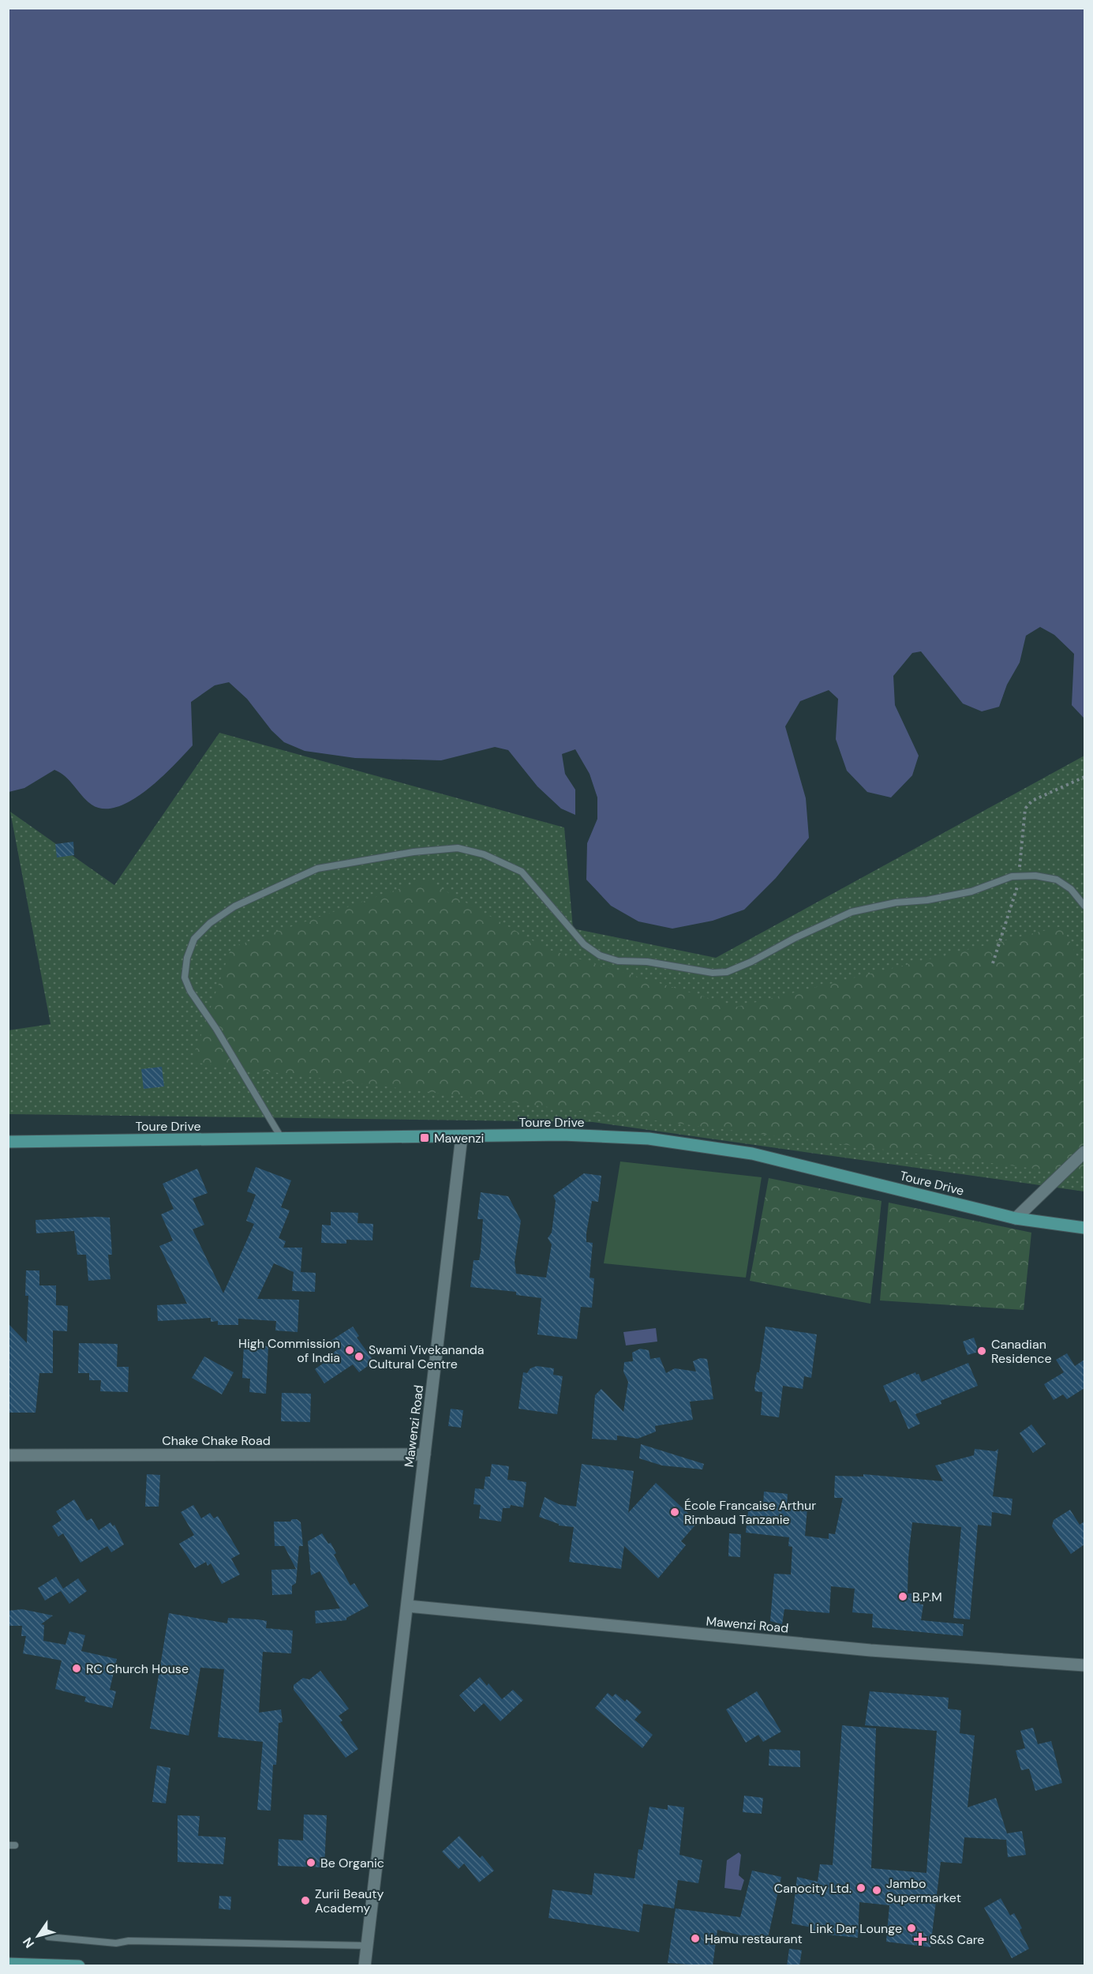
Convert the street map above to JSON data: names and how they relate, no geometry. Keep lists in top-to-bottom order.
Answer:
{
  "streets": {
    "street": ["Toure Drive", "Mawenzi Road", "Chake Chake Road"]
  },
  "crossings": [
    ["Toure Drive", "Mawenzi Road"],
    ["Mawenzi Road", "Chake Chake Road"]
  ],
  "places": {
    "transit": ["Mawenzi"],
    "other": [
      "High Commission of India",
      "Canadian Residence",
      "Swami Vivekananda Cultural Centre",
      "École Francaise Arthur Rimbaud Tanzanie",
      "B.P.M",
      "RC Church House",
      "Be Organic",
      "Canocity Ltd.",
      "Jambo Supermarket",
      "Zurii Beauty Academy",
      "Link Dar Lounge",
      "Hamu restaurant"
    ],
    "health": ["S&S Care"]
  },
  "north": "bottom left"
}
